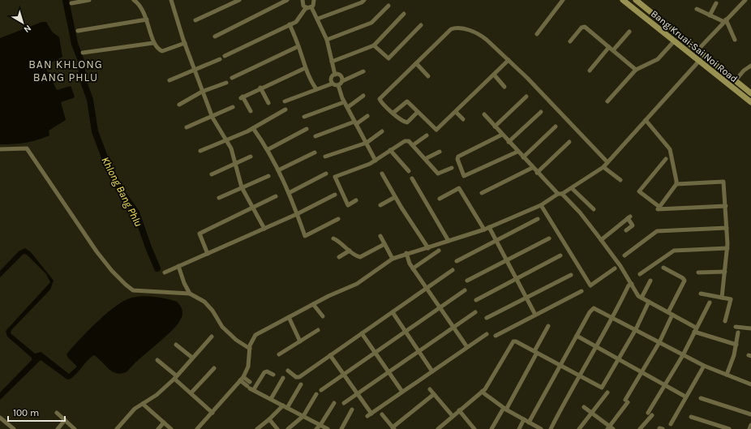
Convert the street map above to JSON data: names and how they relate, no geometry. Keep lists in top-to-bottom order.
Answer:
{
  "streets": {
    "main road": ["Bang Kruai-Sai Noi Road"]
  },
  "districts": ["BAN KHLONG BANG PHLU"],
  "water": ["Khlong Bang Phlu"],
  "scale_bar": "100 m",
  "north": "bottom right"
}
